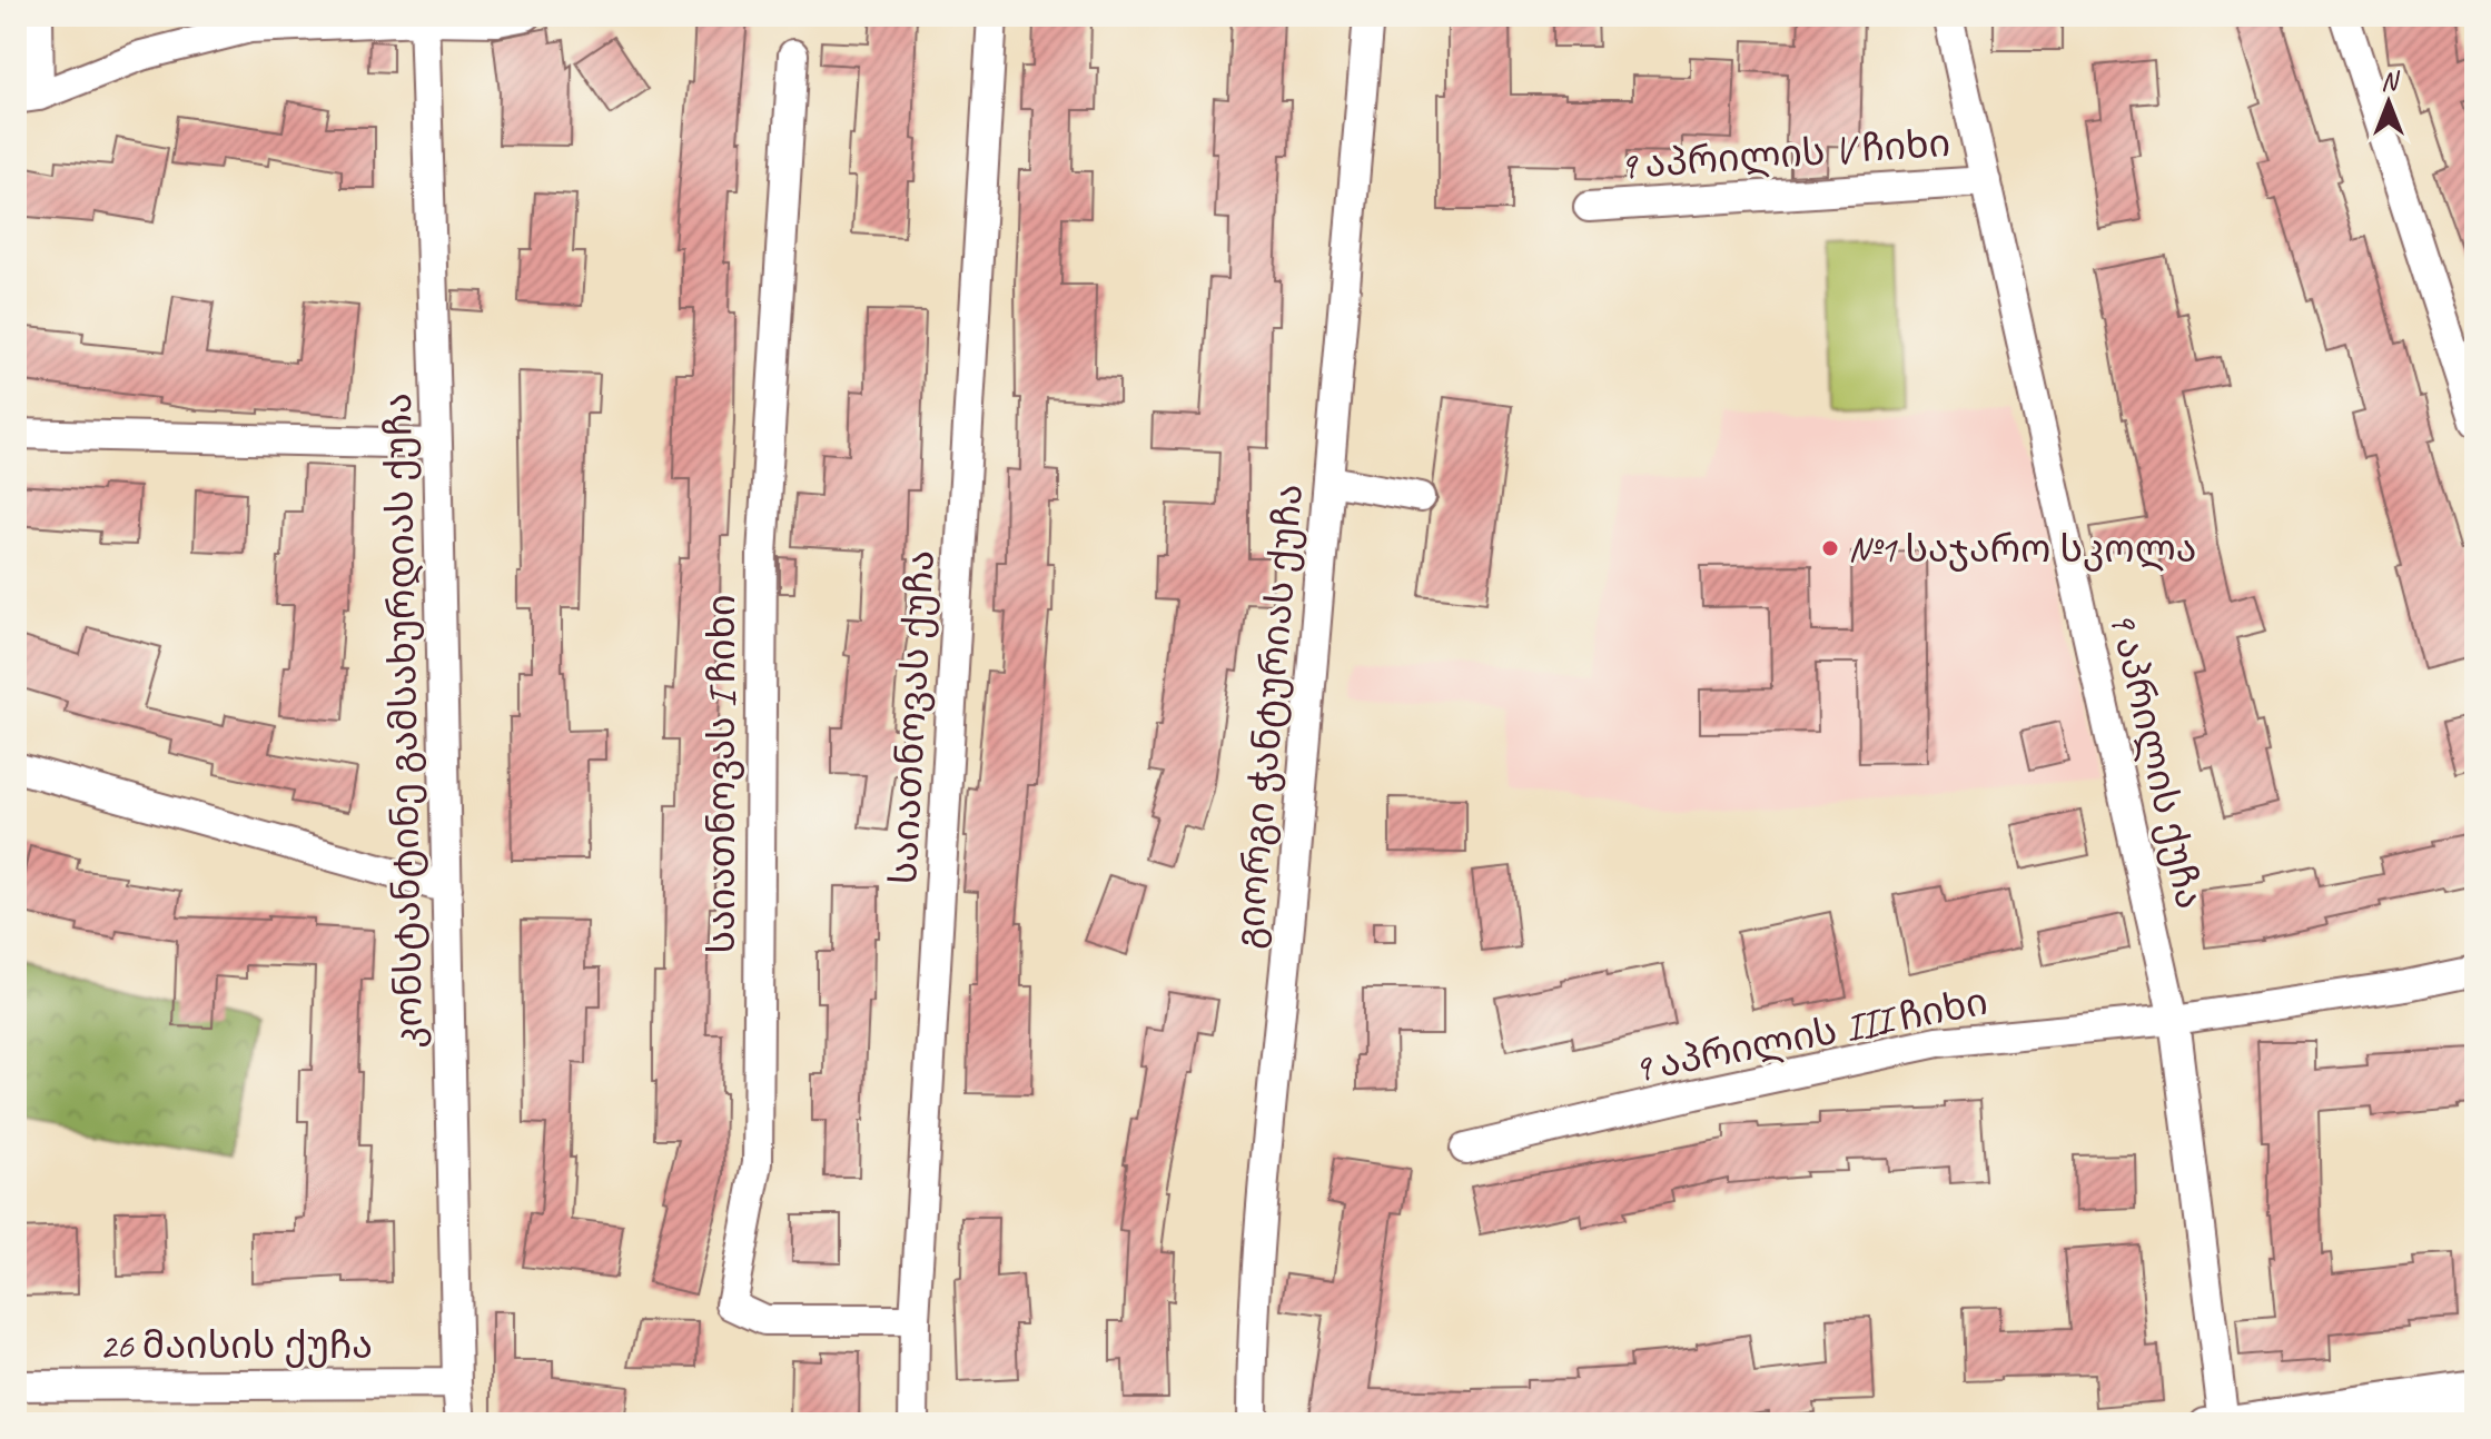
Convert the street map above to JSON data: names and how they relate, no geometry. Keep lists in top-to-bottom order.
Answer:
{
  "streets": {
    "street": [
      "9 აპრილის V ჩიხი",
      "გიორგი ჭანტურიას ქუჩა",
      "საიათნოვას ქუჩა",
      "კონსტანტინე გამსახურდიას ქუჩა",
      "9 აპრილის ქუჩა",
      "საიათნოვას I ჩიხი",
      "9 აპრილის III ჩიხი",
      "26 მაისის ქუჩა"
    ]
  },
  "crossings": [
    ["9 აპრილის V ჩიხი", "9 აპრილის ქუჩა"],
    ["საიათნოვას ქუჩა", "საიათნოვას I ჩიხი"],
    ["კონსტანტინე გამსახურდიას ქუჩა", "26 მაისის ქუჩა"],
    ["9 აპრილის ქუჩა", "9 აპრილის III ჩიხი"]
  ],
  "places": ["№1 საჯარო სკოლა"],
  "north": "top"
}
